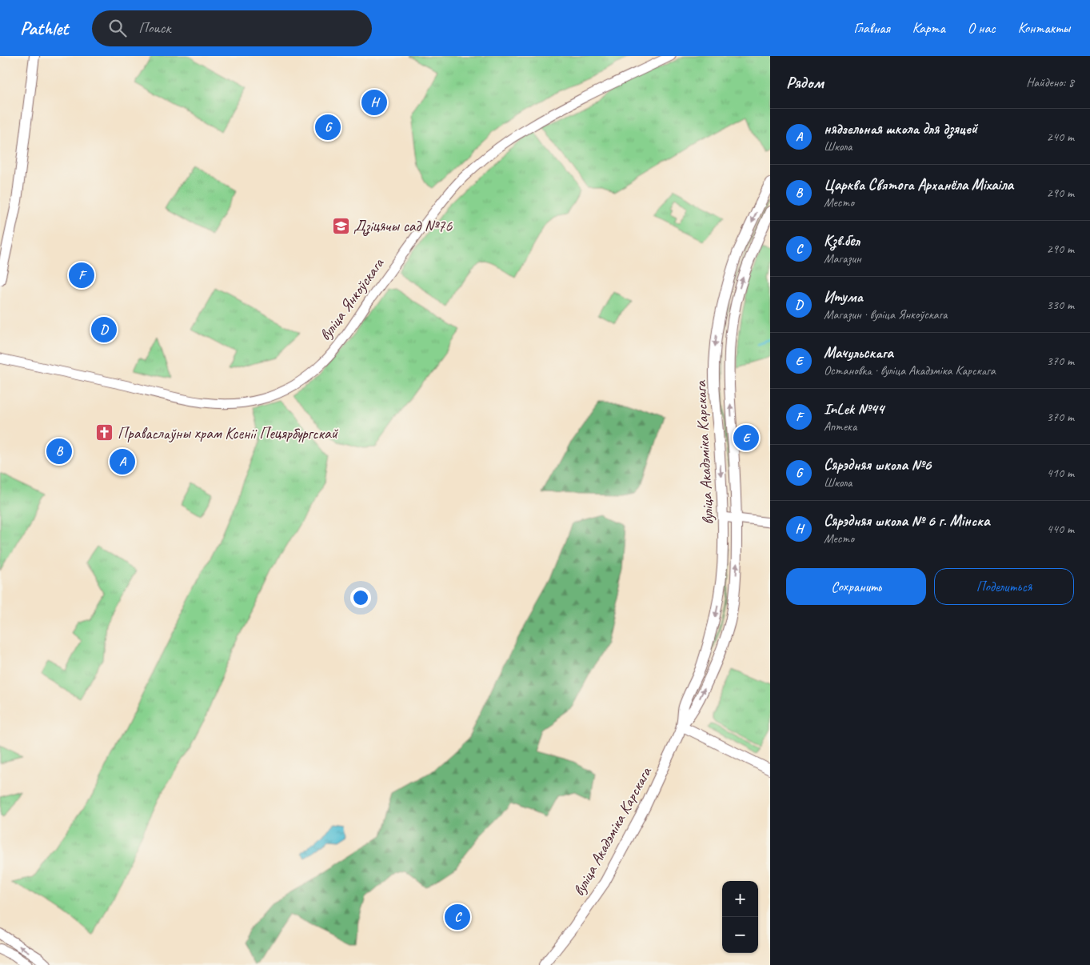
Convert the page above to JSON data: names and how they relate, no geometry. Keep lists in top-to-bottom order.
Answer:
{
  "streets": {
    "main road": ["вуліца Акадэміка Карскага"],
    "street": ["вуліца Янкоўскага"]
  },
  "places": {
    "school or university": ["Дзіцячы сад №76"],
    "church": ["Праваслаўны храм Ксеніі Пецярбургскай"]
  },
  "page": {
    "header": "Pathlet",
    "search": "Поиск",
    "nav": [
      "Главная",
      "Карта",
      "О нас",
      "Контакты"
    ],
    "heading": ["Рядом", "Найдено: 8"],
    "pins": [
      "H",
      "G",
      "F",
      "D",
      "E",
      "B",
      "A",
      "C"
    ],
    "list": [
      {
        "mark": "A",
        "name": "нядзельная школа для дзяцей",
        "note": "Школа",
        "value": "240 m"
      },
      {
        "mark": "B",
        "name": "Царква Святога Арханёла Міхаіла",
        "note": "Место",
        "value": "290 m"
      },
      {
        "mark": "C",
        "name": "Кзв.бел",
        "note": "Магазин",
        "value": "290 m"
      },
      {
        "mark": "D",
        "name": "Итума",
        "note": "Магазин · вуліца Янкоўскага",
        "value": "330 m"
      },
      {
        "mark": "E",
        "name": "Мачульскага",
        "note": "Остановка · вуліца Акадэміка Карскага",
        "value": "370 m"
      },
      {
        "mark": "F",
        "name": "InLek №44",
        "note": "Аптека",
        "value": "370 m"
      },
      {
        "mark": "G",
        "name": "Сярэдняя школа №6",
        "note": "Школа",
        "value": "410 m"
      },
      {
        "mark": "H",
        "name": "Сярэдняя школа № 6 г. Мінска",
        "note": "Место",
        "value": "440 m"
      }
    ],
    "buttons": ["Сохранить", "Поделиться"],
    "map_buttons": ["+", "−"]
  }
}
